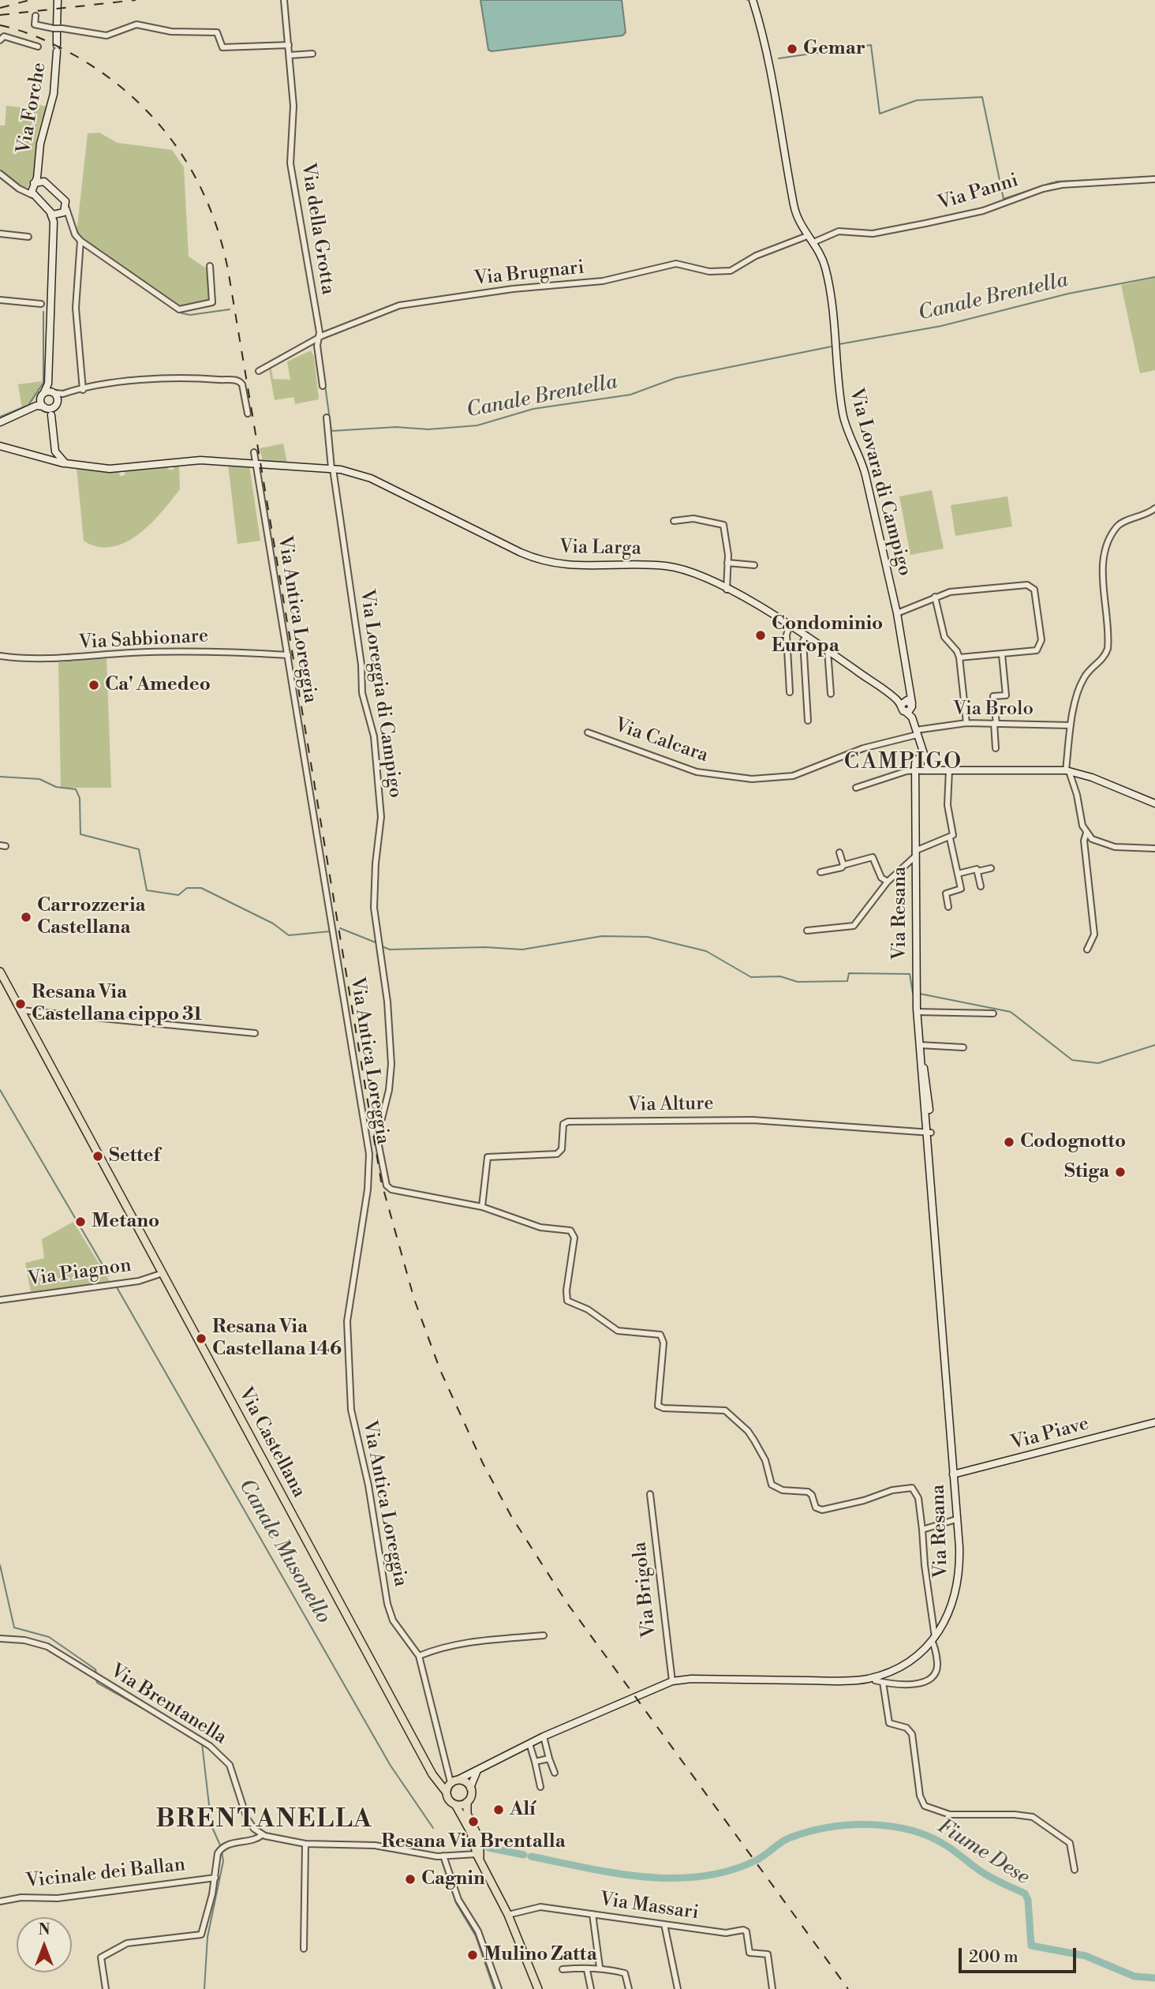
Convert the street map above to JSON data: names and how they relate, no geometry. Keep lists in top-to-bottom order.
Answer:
{
  "streets": {
    "main road": ["Via Castellana"],
    "street": [
      "Via Forche",
      "Via Panni",
      "Via della Grotta",
      "Via Brugnari",
      "Via Lovara di Campigo",
      "Via Larga",
      "Via Antica Loreggia",
      "Via Sabbionare",
      "Via Loreggia di Campigo",
      "Via Brolo",
      "Via Calcara",
      "Via Resana",
      "Via Alture",
      "Via Piagnon",
      "Via Piave",
      "Via Brigola",
      "Via Brentanella",
      "Vicinale dei Ballan",
      "Via Massari"
    ]
  },
  "crossings": [
    ["Via Panni", "Via Lovara di Campigo"],
    ["Via della Grotta", "Via Brugnari"],
    ["Via Brugnari", "Via Lovara di Campigo"],
    ["Via Lovara di Campigo", "Via Larga"],
    ["Via Lovara di Campigo", "Via Brolo"],
    ["Via Lovara di Campigo", "Via Calcara"],
    ["Via Lovara di Campigo", "Via Resana"],
    ["Via Larga", "Via Antica Loreggia"],
    ["Via Larga", "Via Loreggia di Campigo"],
    ["Via Antica Loreggia", "Via Sabbionare"],
    ["Via Antica Loreggia", "Via Castellana"],
    ["Via Loreggia di Campigo", "Via Alture"],
    ["Via Brolo", "Via Calcara"],
    ["Via Resana", "Via Alture"],
    ["Via Resana", "Via Piave"],
    ["Via Resana", "Via Brigola"],
    ["Via Piagnon", "Via Castellana"],
    ["Via Brentanella", "Vicinale dei Ballan"]
  ],
  "districts": ["CAMPIGO", "BRENTANELLA"],
  "water": ["Canale Brentella", "Canale Musonello", "Fiume Dese"],
  "places": [
    "Gemar",
    "Condominio Europa",
    "Ca' Amedeo",
    "Carrozzeria Castellana",
    "Resana Via Castellana cippo 31",
    "Codognotto",
    "Settef",
    "Stiga",
    "Metano",
    "Resana Via Castellana 146",
    "Alí",
    "Resana Via Brentalla",
    "Cagnin",
    "Mulino Zatta"
  ],
  "scale_bar": "200 m",
  "north": "top"
}
